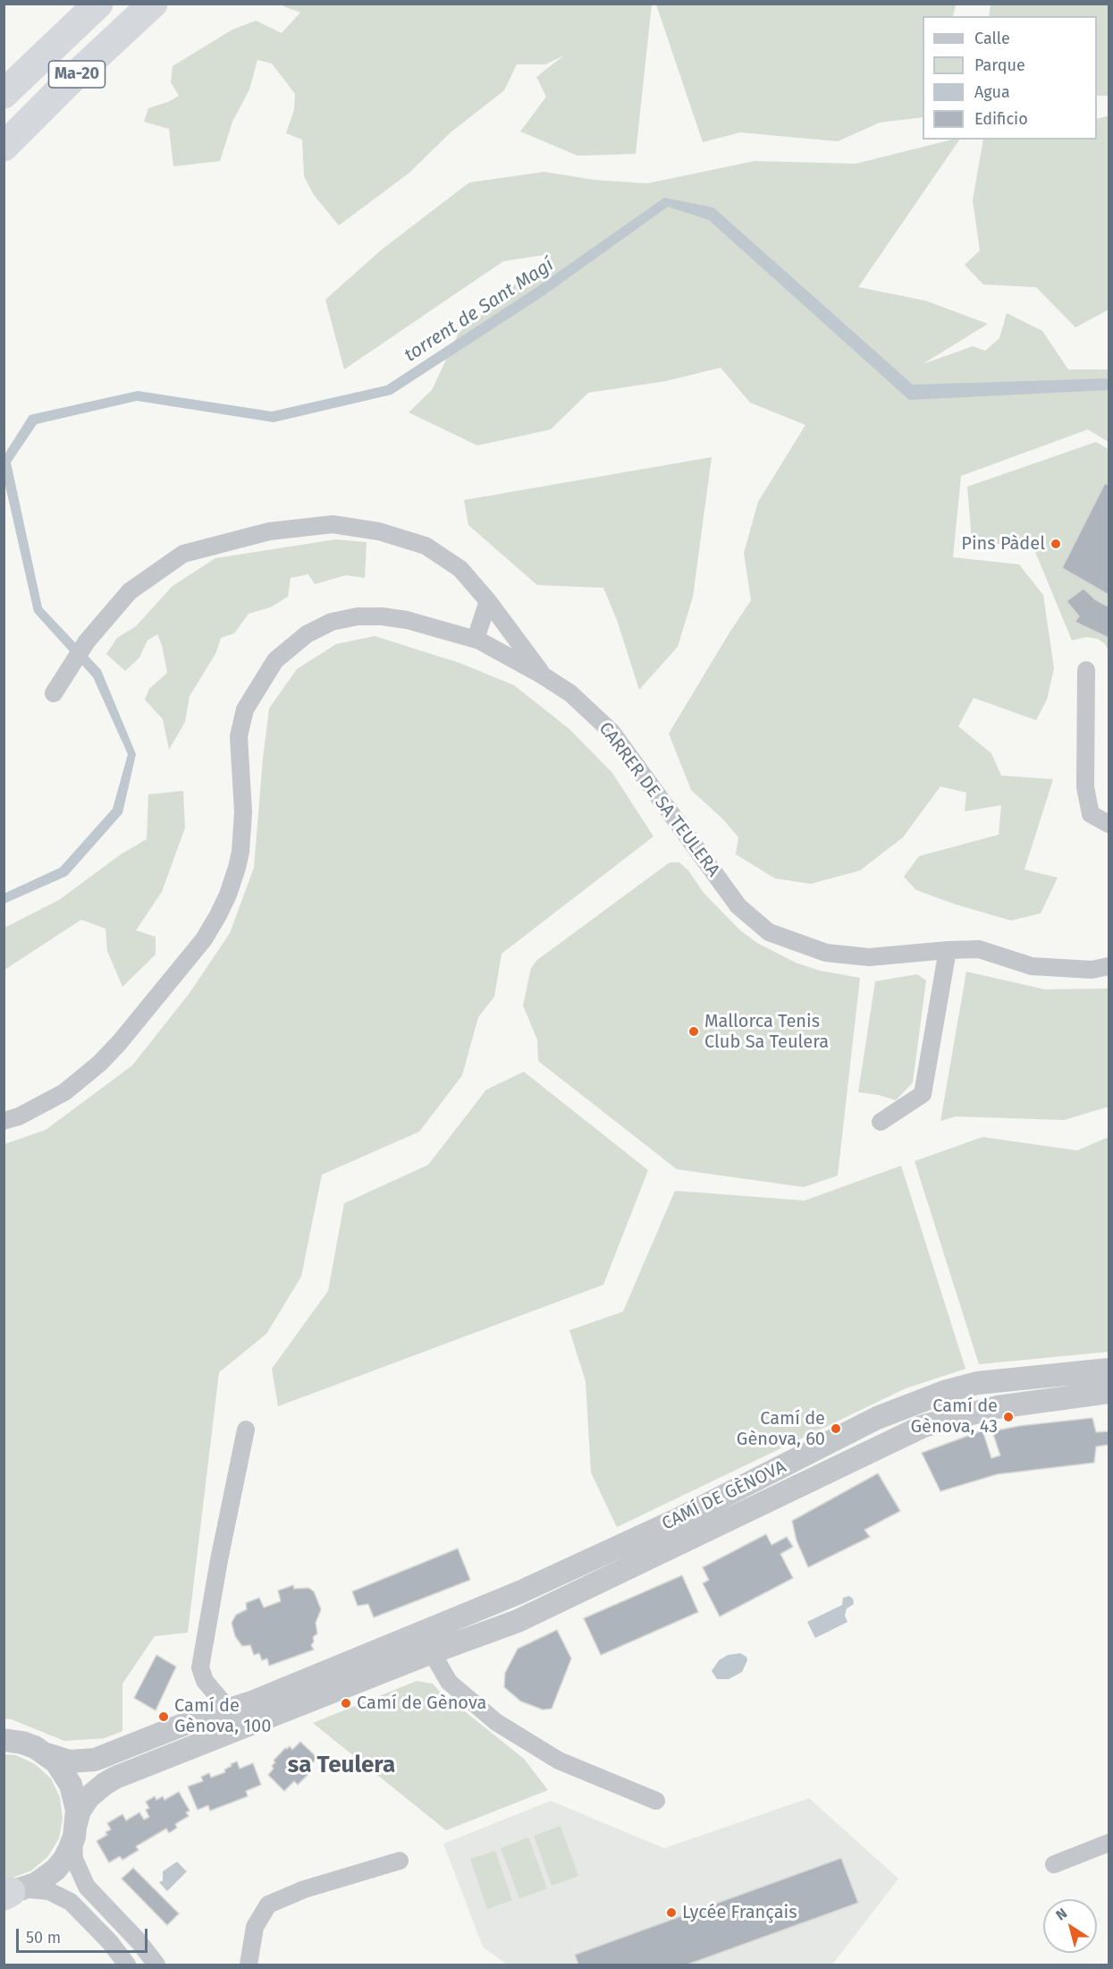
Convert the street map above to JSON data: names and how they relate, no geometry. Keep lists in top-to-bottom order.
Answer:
{
  "streets": {
    "highway": ["Ma-20"],
    "street": ["CARRER DE SA TEULERA", "CAMÍ DE GÈNOVA"]
  },
  "districts": ["sa Teulera"],
  "water": ["torrent de Sant Magí"],
  "places": [
    "Pins Pàdel",
    "Mallorca Tenis Club Sa Teulera",
    "Camí de Gènova, 43",
    "Camí de Gènova, 60",
    "Camí de Gènova",
    "Camí de Gènova, 100",
    "Lycée Français"
  ],
  "legend": [
    "Calle",
    "Parque",
    "Agua",
    "Edificio"
  ],
  "scale_bar": "50 m",
  "north": "top left"
}
